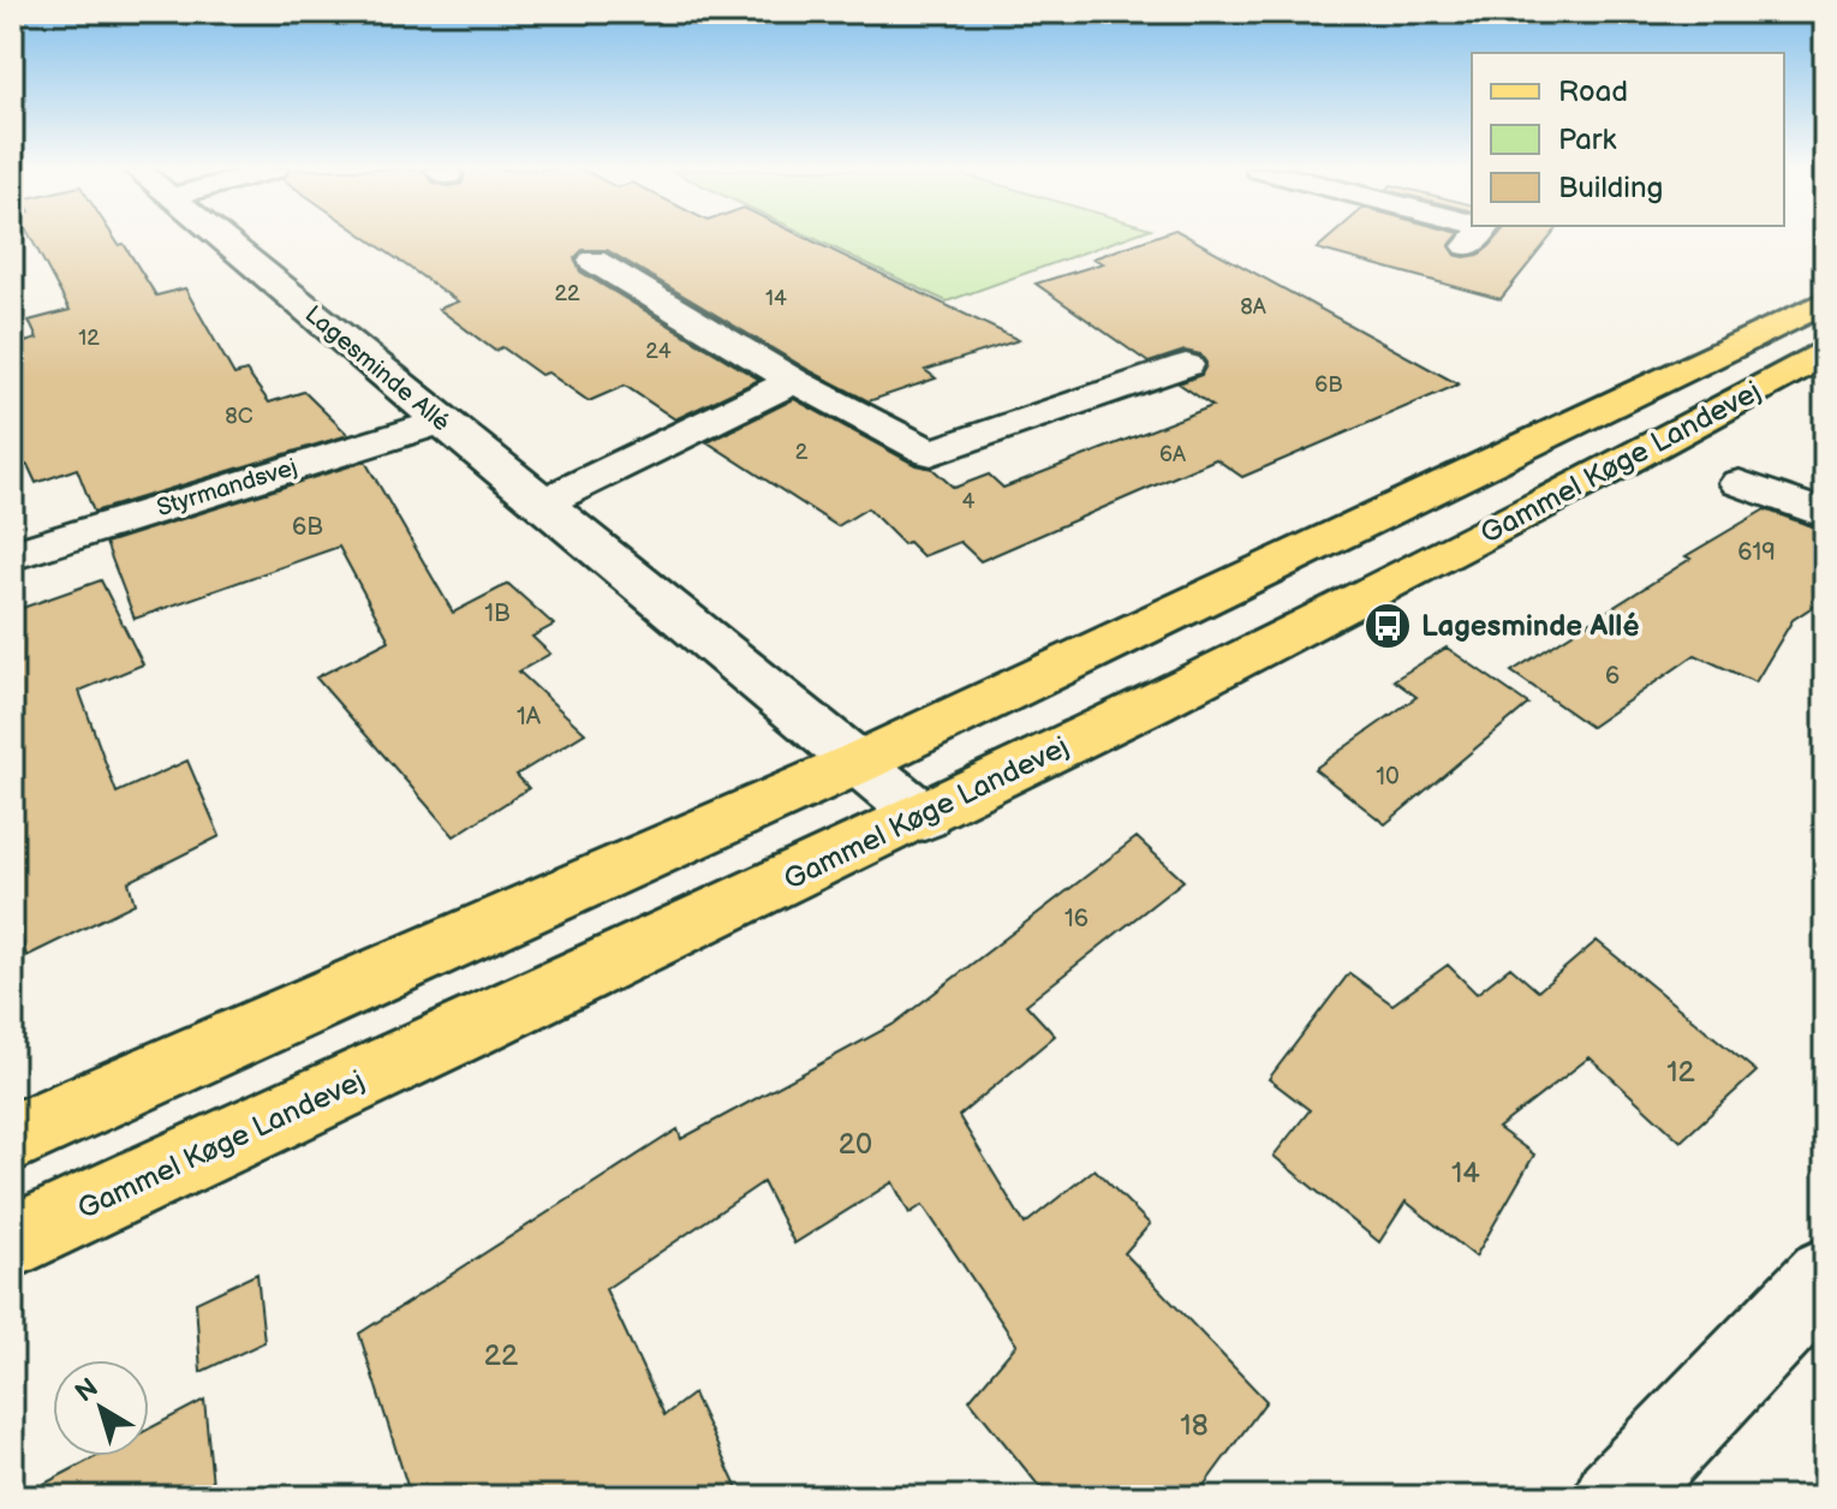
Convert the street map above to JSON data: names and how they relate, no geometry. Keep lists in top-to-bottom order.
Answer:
{
  "streets": {
    "main road": ["Gammel Køge Landevej"],
    "street": ["Lagesminde Allé", "Styrmandsvej"]
  },
  "crossings": [
    ["Lagesminde Allé", "Gammel Køge Landevej"],
    ["Lagesminde Allé", "Styrmandsvej"]
  ],
  "places": {
    "bus stop": ["Lagesminde Allé"]
  },
  "house_numbers": [
    "22",
    "14",
    "8A",
    "12",
    "24",
    "6B",
    "8C",
    "2",
    "6A",
    "4",
    "6B",
    "619",
    "1B",
    "6",
    "1A",
    "10",
    "16",
    "12",
    "20",
    "14",
    "22",
    "18"
  ],
  "legend": ["Road", "Park", "Building"],
  "north": "top left"
}
